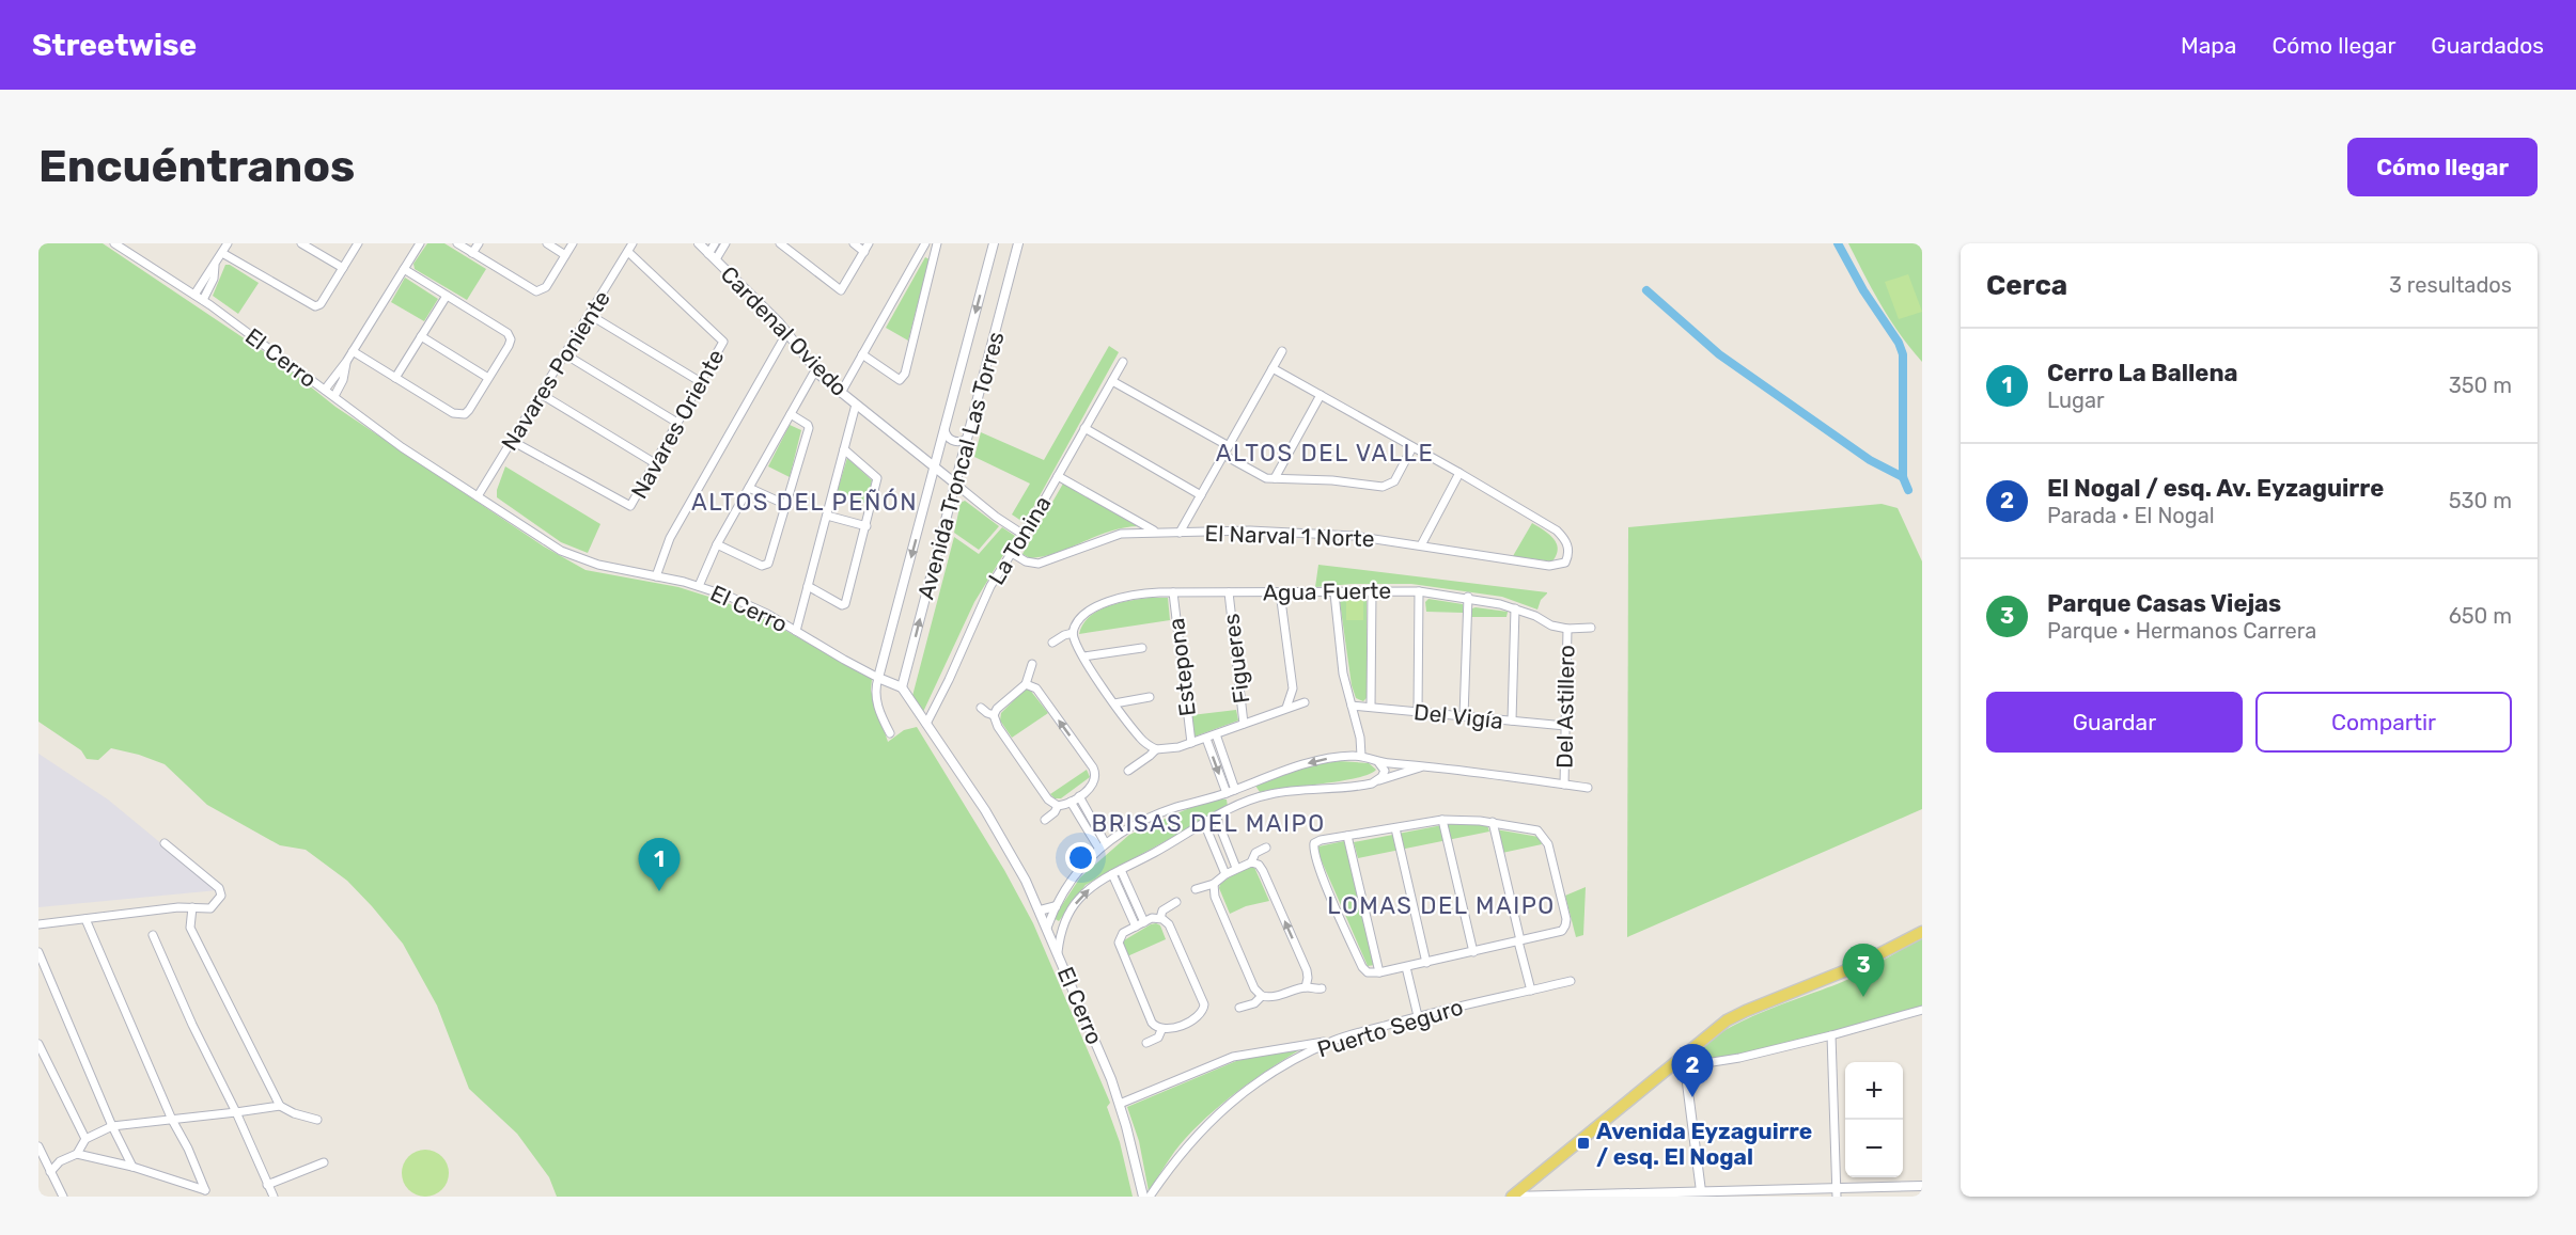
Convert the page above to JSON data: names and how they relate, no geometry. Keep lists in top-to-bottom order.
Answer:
{
  "streets": {
    "street": [
      "Cardenal Oviedo",
      "El Cerro",
      "Navares Poniente",
      "Navares Oriente",
      "Avenida Troncal Las Torres",
      "El Narval 1 Norte",
      "La Tonina",
      "Agua Fuerte",
      "Figueres",
      "Estepona",
      "Del Astillero",
      "Del Vigía",
      "Puerto Seguro"
    ]
  },
  "crossings": [
    ["Cardenal Oviedo", "Avenida Troncal Las Torres"],
    ["Cardenal Oviedo", "La Tonina"],
    ["El Cerro", "Navares Poniente"],
    ["El Cerro", "Avenida Troncal Las Torres"],
    ["El Cerro", "La Tonina"],
    ["Navares Poniente", "Navares Oriente"],
    ["El Narval 1 Norte", "La Tonina"],
    ["Agua Fuerte", "Figueres"],
    ["Agua Fuerte", "Estepona"],
    ["Agua Fuerte", "Del Astillero"],
    ["Del Astillero", "Del Vigía"]
  ],
  "districts": [
    "ALTOS DEL VALLE",
    "ALTOS DEL PEÑÓN",
    "BRISAS DEL MAIPO",
    "LOMAS DEL MAIPO"
  ],
  "places": {
    "transit": ["Avenida Eyzaguirre / esq. El Nogal"]
  },
  "page": {
    "header": "Streetwise",
    "nav": ["Mapa", "Cómo llegar", "Guardados"],
    "buttons": [
      "Cómo llegar",
      ["Guardar", "Compartir"]
    ],
    "title": "Encuéntranos",
    "heading": ["Cerca", "3 resultados"],
    "list": [
      {
        "mark": "1",
        "name": "Cerro La Ballena",
        "note": "Lugar",
        "value": "350 m"
      },
      {
        "mark": "2",
        "name": "El Nogal / esq. Av. Eyzaguirre",
        "note": "Parada · El Nogal",
        "value": "530 m"
      },
      {
        "mark": "3",
        "name": "Parque Casas Viejas",
        "note": "Parque · Hermanos Carrera",
        "value": "650 m"
      }
    ],
    "pins": ["1", "3", "2"],
    "map_buttons": ["+", "−"]
  }
}
